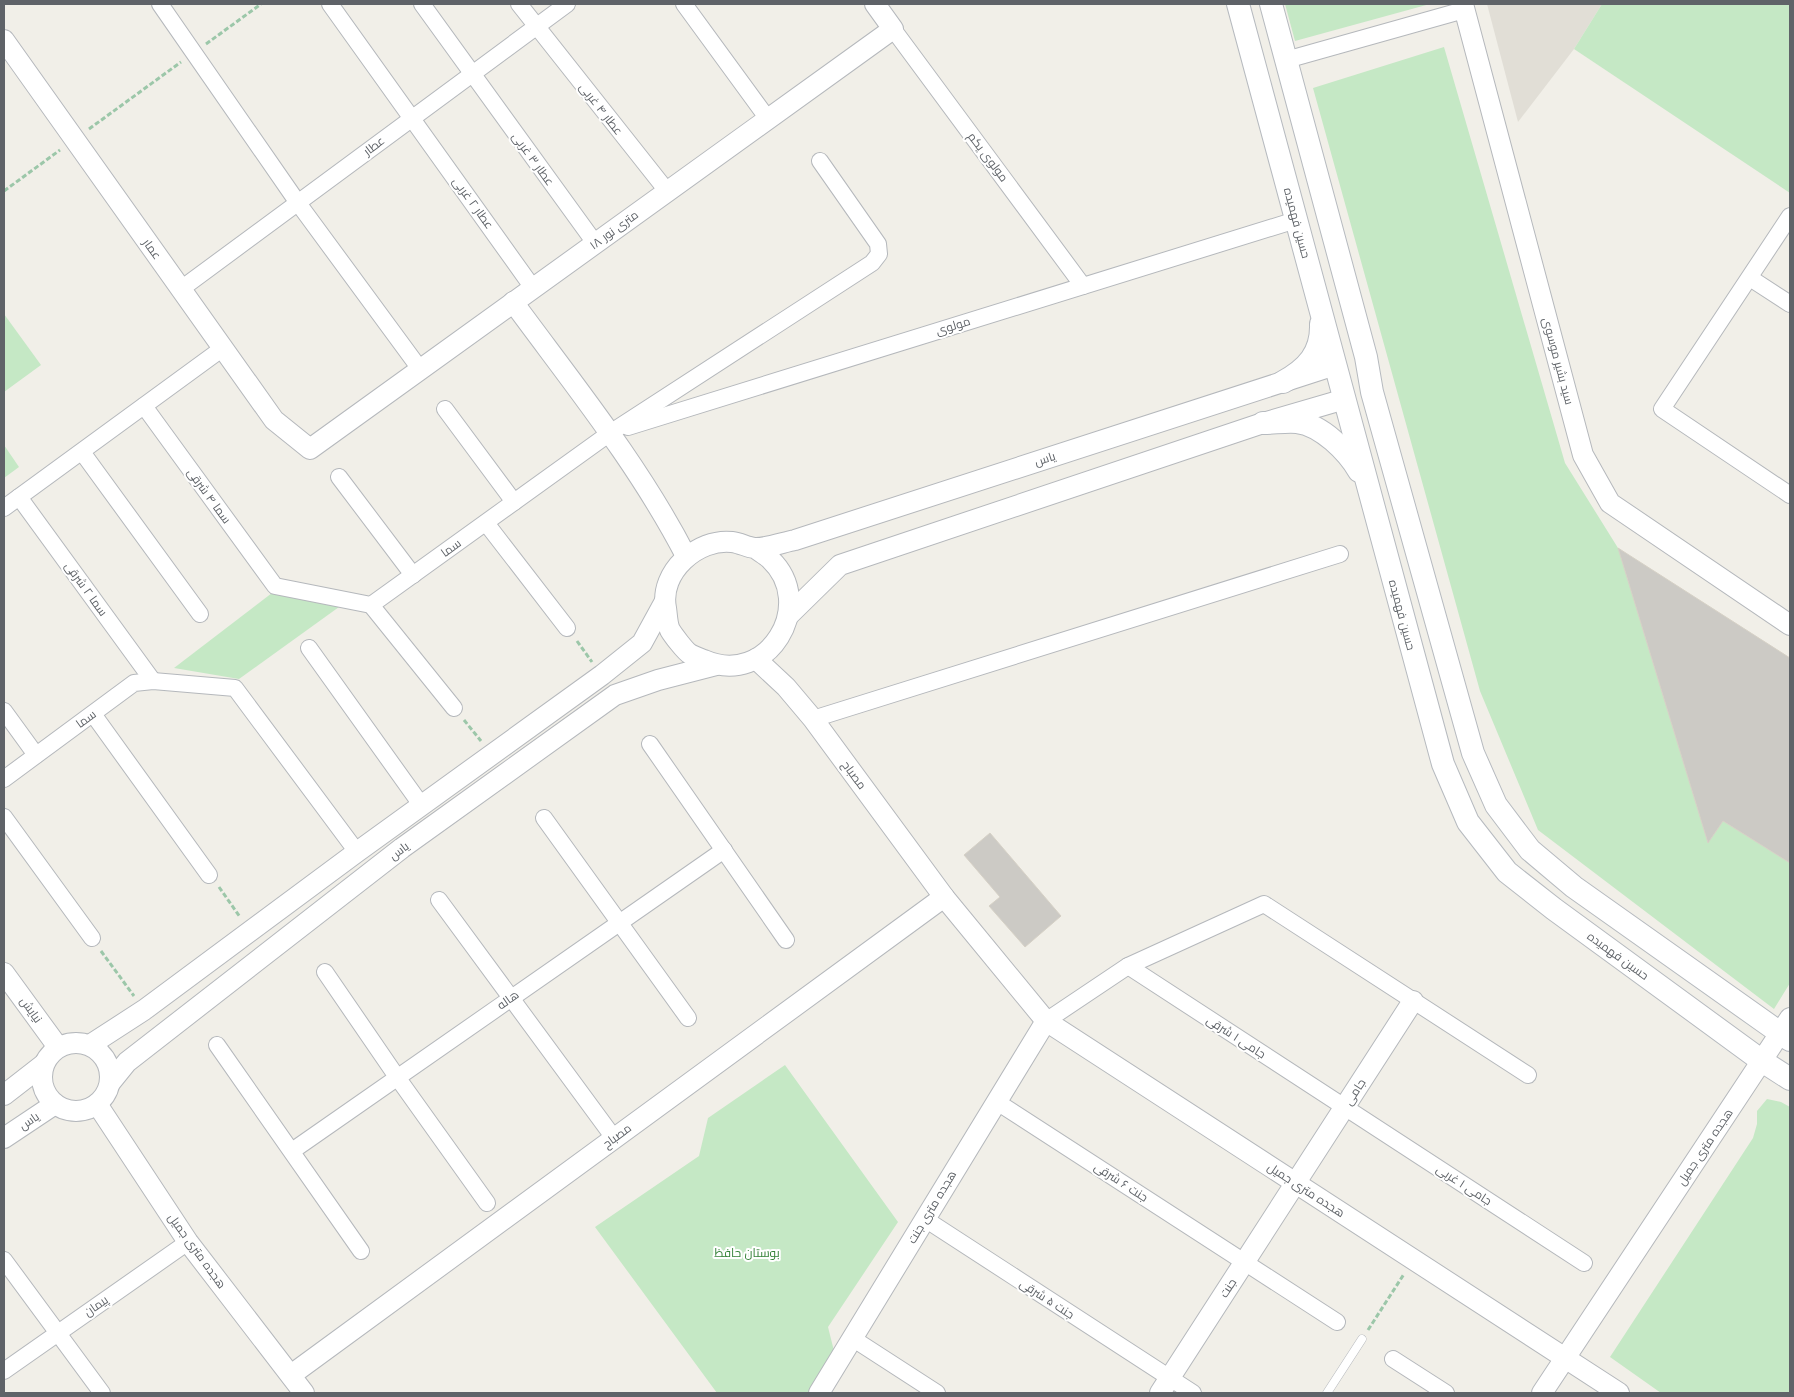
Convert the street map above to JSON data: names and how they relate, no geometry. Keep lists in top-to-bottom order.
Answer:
{
  "streets": {
    "main road": ["حسین فهمیده"],
    "street": [
      "عطار ۴ غربی",
      "عطار",
      "مولوی یکم",
      "عطار ۳ غربی",
      "عطار ۲ غربی",
      "۱۸ متری نور",
      "عمار",
      "مولوی",
      "سید بشیر موسوی",
      "یاس",
      "سما ۴ شرقی",
      "سما",
      "سما ۲ شرقی",
      "مصباح",
      "هاله",
      "نیایش",
      "جامی ۱ شرقی",
      "جامی",
      "هجده متری جمیل",
      "جنت ۶ شرقی",
      "جامی ۱ غربی",
      "هجده متری جنت",
      "جنت",
      "جنت ۵ شرقی",
      "پیمان"
    ]
  },
  "crossings": [
    ["عطار ۴ غربی", "عطار"],
    ["عطار ۴ غربی", "۱۸ متری نور"],
    ["عطار", "عطار ۳ غربی"],
    ["عطار", "عطار ۲ غربی"],
    ["عطار", "عمار"],
    ["مولوی یکم", "۱۸ متری نور"],
    ["مولوی یکم", "مولوی"],
    ["عطار ۳ غربی", "۱۸ متری نور"],
    ["عطار ۲ غربی", "۱۸ متری نور"],
    ["حسین فهمیده", "مولوی"],
    ["حسین فهمیده", "یاس"],
    ["حسین فهمیده", "هجده متری جمیل"],
    ["۱۸ متری نور", "عمار"],
    ["مولوی", "سما"],
    ["یاس", "سما"],
    ["یاس", "مصباح"],
    ["یاس", "نیایش"],
    ["یاس", "هجده متری جمیل"],
    ["سما ۴ شرقی", "سما"],
    ["سما", "سما ۲ شرقی"],
    ["مصباح", "هجده متری جمیل"],
    ["مصباح", "هجده متری جنت"],
    ["نیایش", "هجده متری جمیل"],
    ["جامی ۱ شرقی", "جامی"],
    ["جامی ۱ شرقی", "جامی ۱ غربی"],
    ["جامی", "هجده متری جمیل"],
    ["جامی", "جامی ۱ غربی"],
    ["جامی", "جنت"],
    ["هجده متری جمیل", "هجده متری جنت"],
    ["هجده متری جمیل", "جنت"],
    ["هجده متری جمیل", "پیمان"],
    ["جنت ۶ شرقی", "هجده متری جنت"],
    ["جنت ۶ شرقی", "جنت"],
    ["هجده متری جنت", "جنت ۵ شرقی"],
    ["جنت", "جنت ۵ شرقی"]
  ],
  "parks": ["بوستان حافظ"]
}
